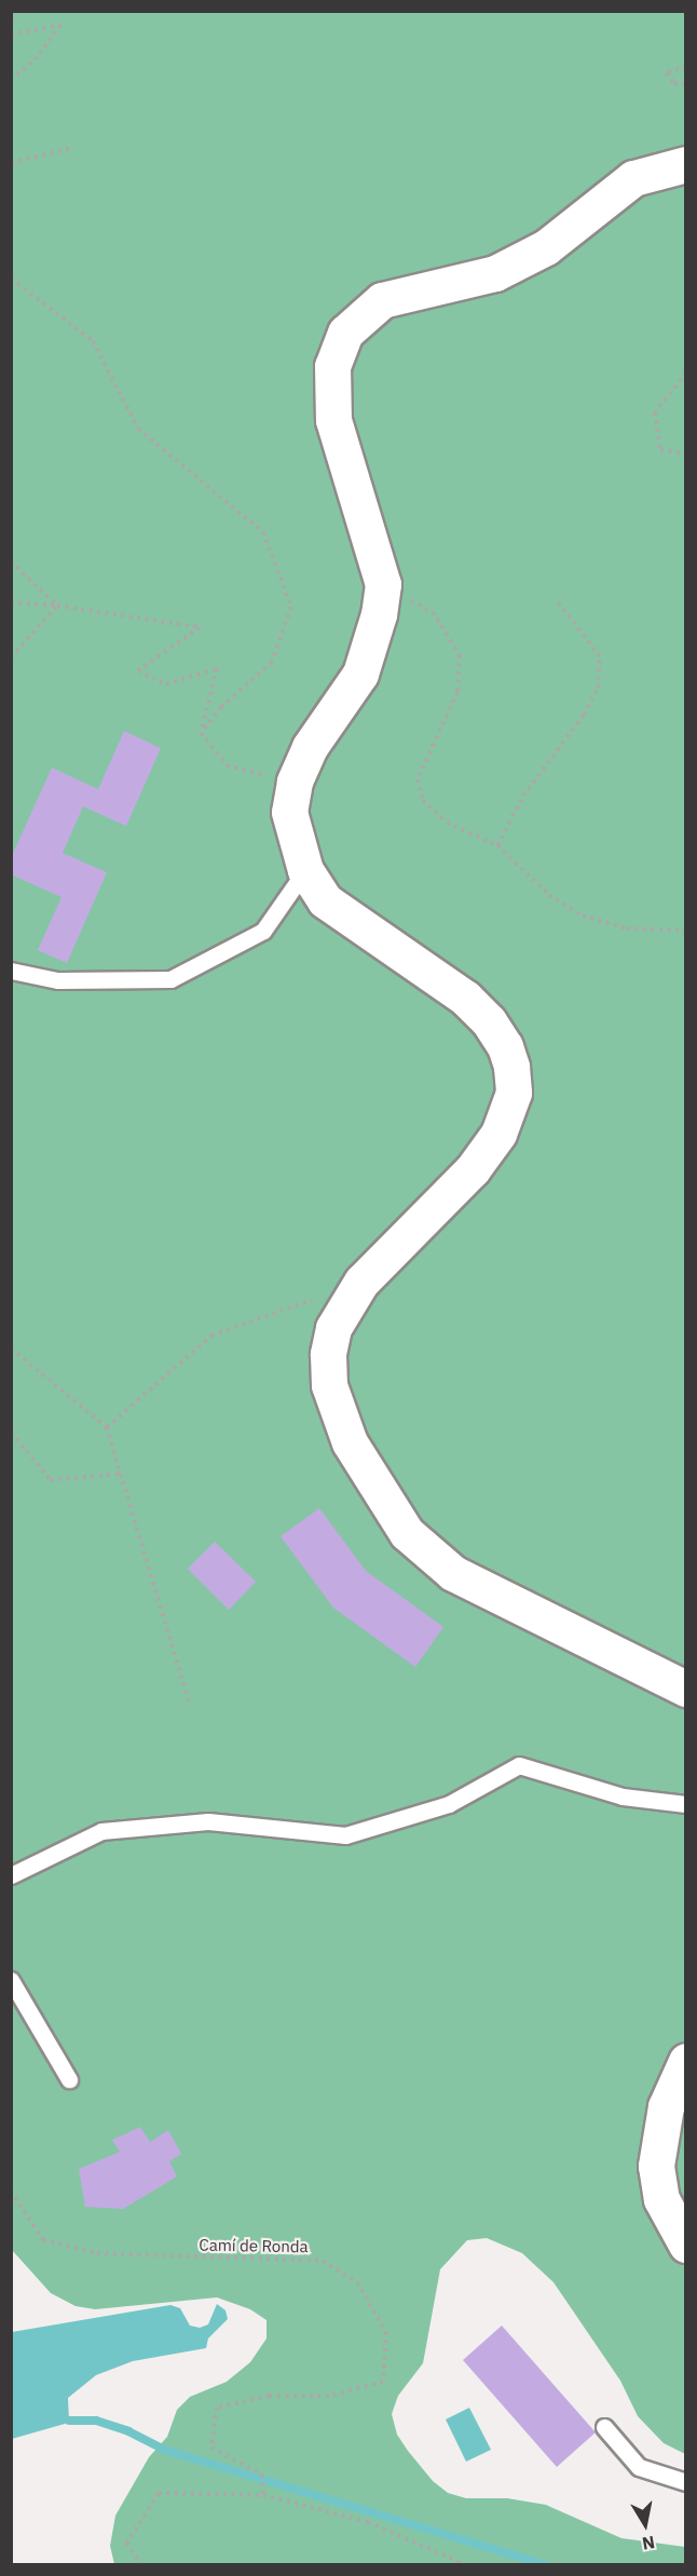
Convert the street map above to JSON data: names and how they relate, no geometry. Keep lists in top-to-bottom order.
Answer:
{
  "streets": {
    "path": ["Camí de Ronda"]
  },
  "north": "bottom"
}
